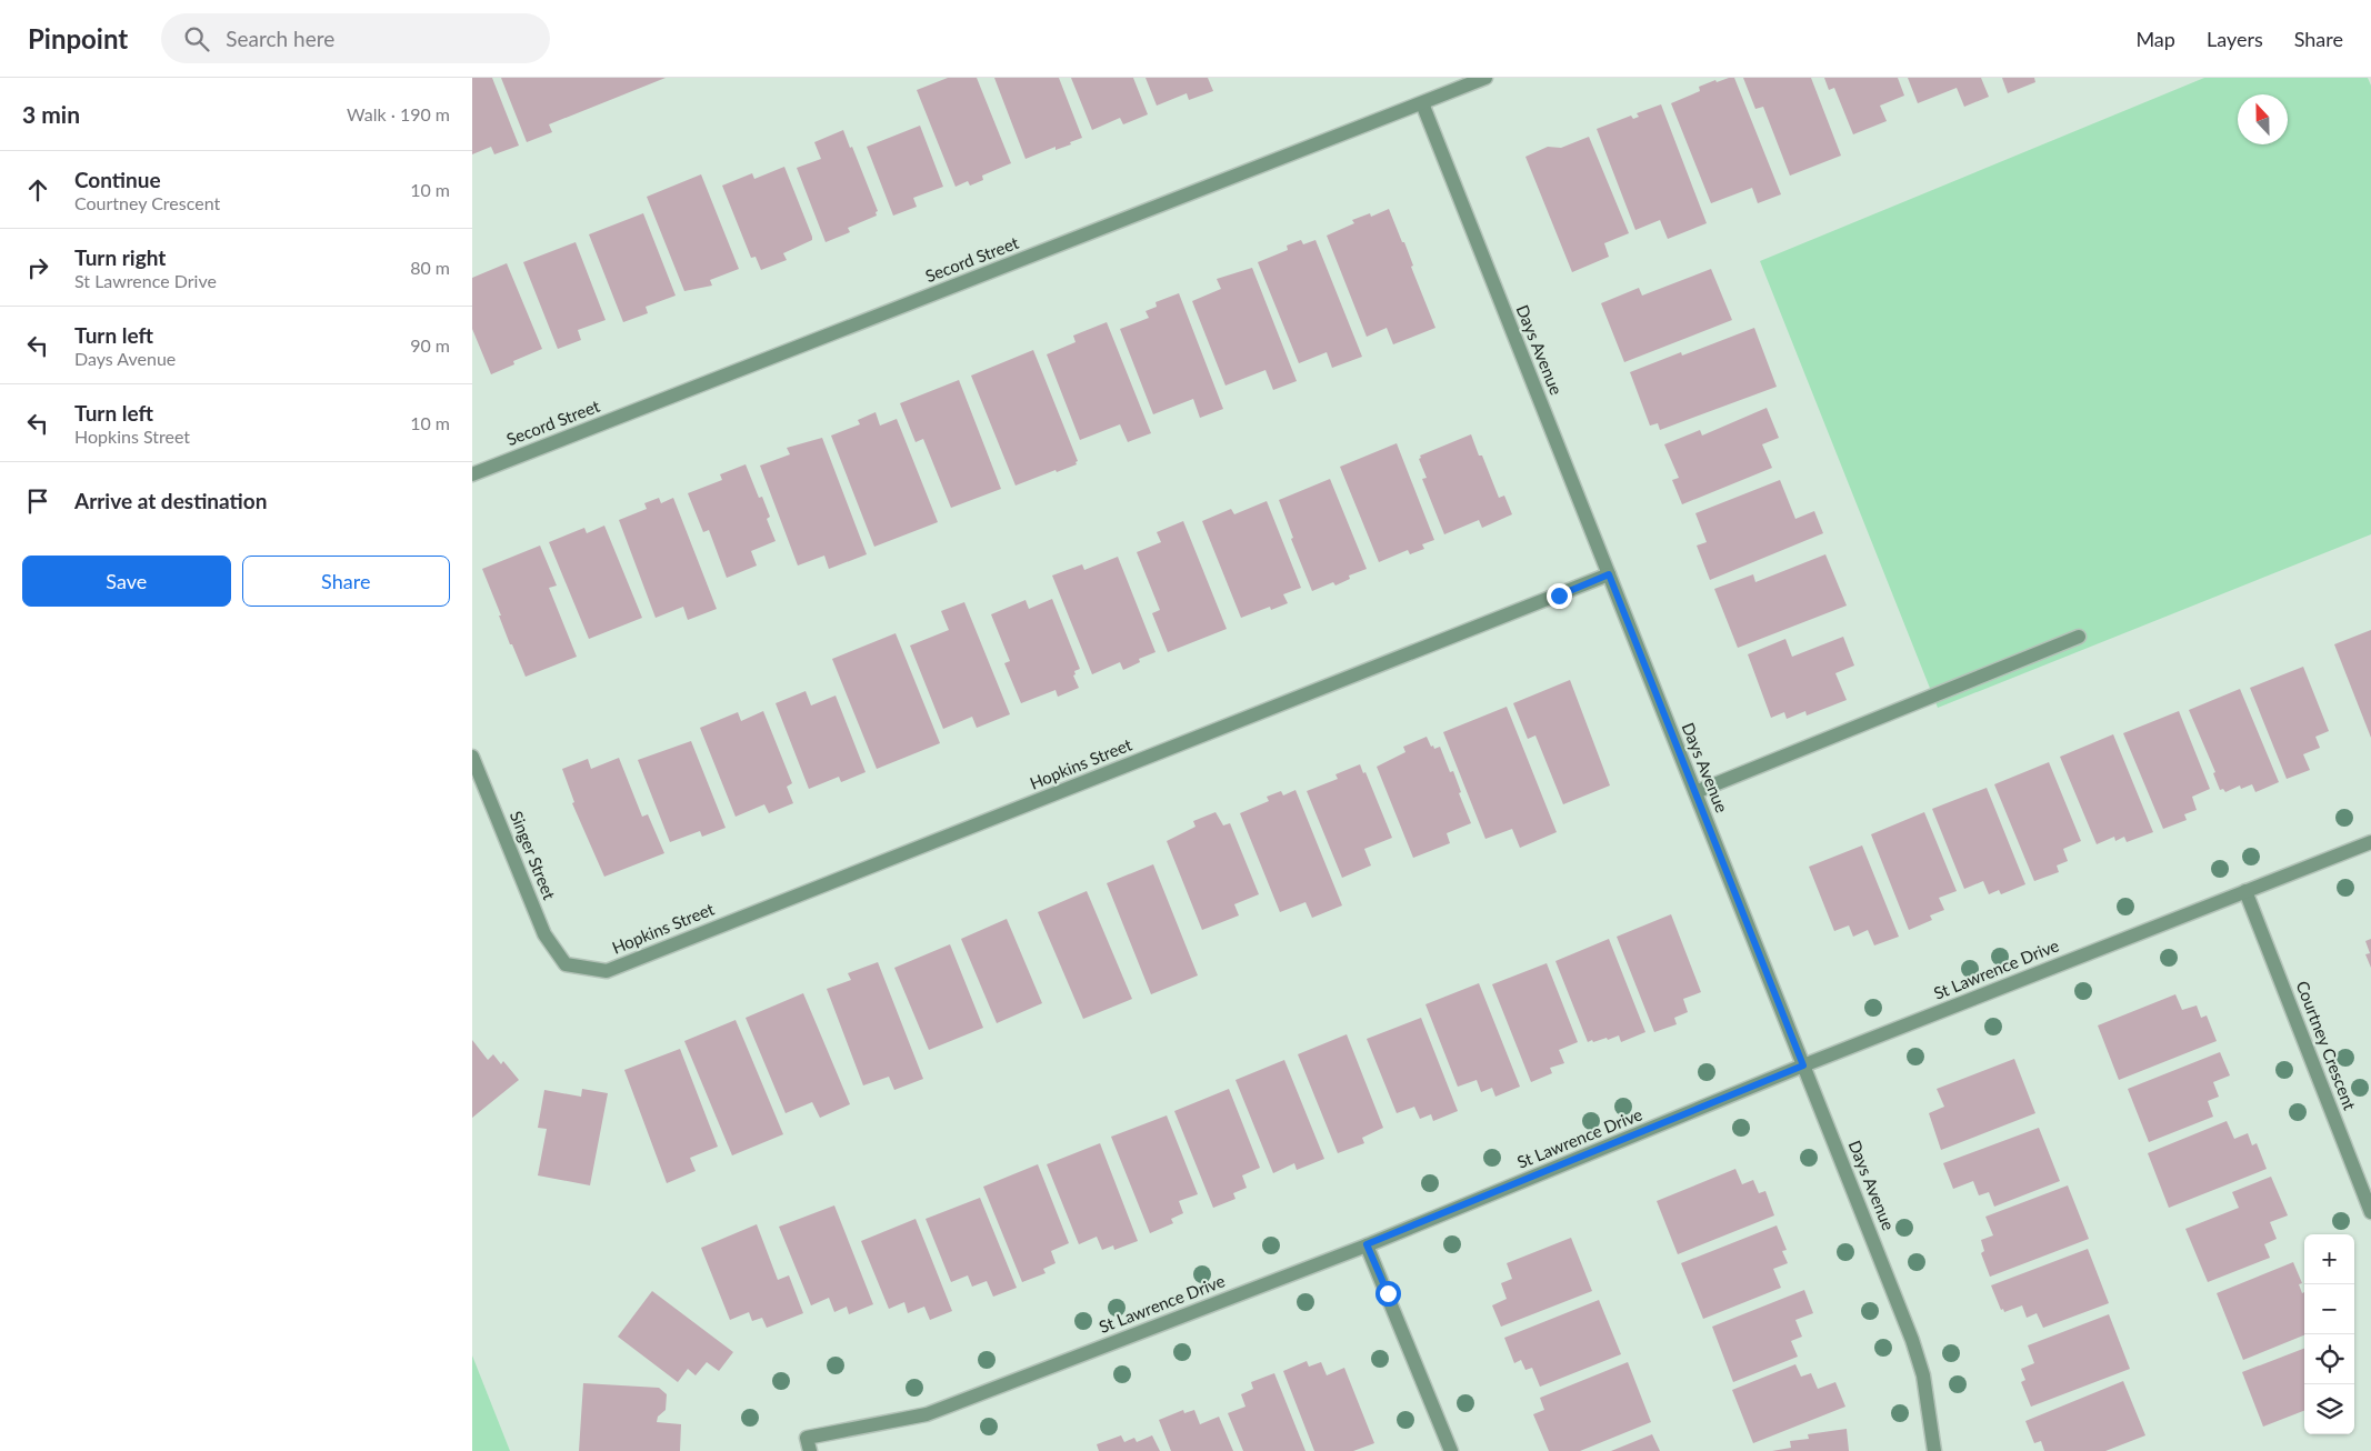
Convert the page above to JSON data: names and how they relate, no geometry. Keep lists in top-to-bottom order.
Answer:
{
  "streets": {
    "street": [
      "Secord Street",
      "Days Avenue",
      "Hopkins Street",
      "Singer Street",
      "St Lawrence Drive",
      "Courtney Crescent"
    ]
  },
  "crossings": [
    ["Secord Street", "Days Avenue"],
    ["Days Avenue", "Hopkins Street"],
    ["Days Avenue", "St Lawrence Drive"],
    ["Hopkins Street", "Singer Street"],
    ["St Lawrence Drive", "Courtney Crescent"]
  ],
  "north": "top",
  "page": {
    "header": "Pinpoint",
    "search": "Search here",
    "nav": ["Map", "Layers", "Share"],
    "heading": ["3 min", "Walk · 190 m"],
    "list": [
      ["Continue", "Courtney Crescent", "10 m"],
      ["Turn right", "St Lawrence Drive", "80 m"],
      ["Turn left", "Days Avenue", "90 m"],
      ["Turn left", "Hopkins Street", "10 m"],
      "Arrive at destination"
    ],
    "buttons": ["Save", "Share"],
    "map_buttons": ["+", "−"]
  }
}
